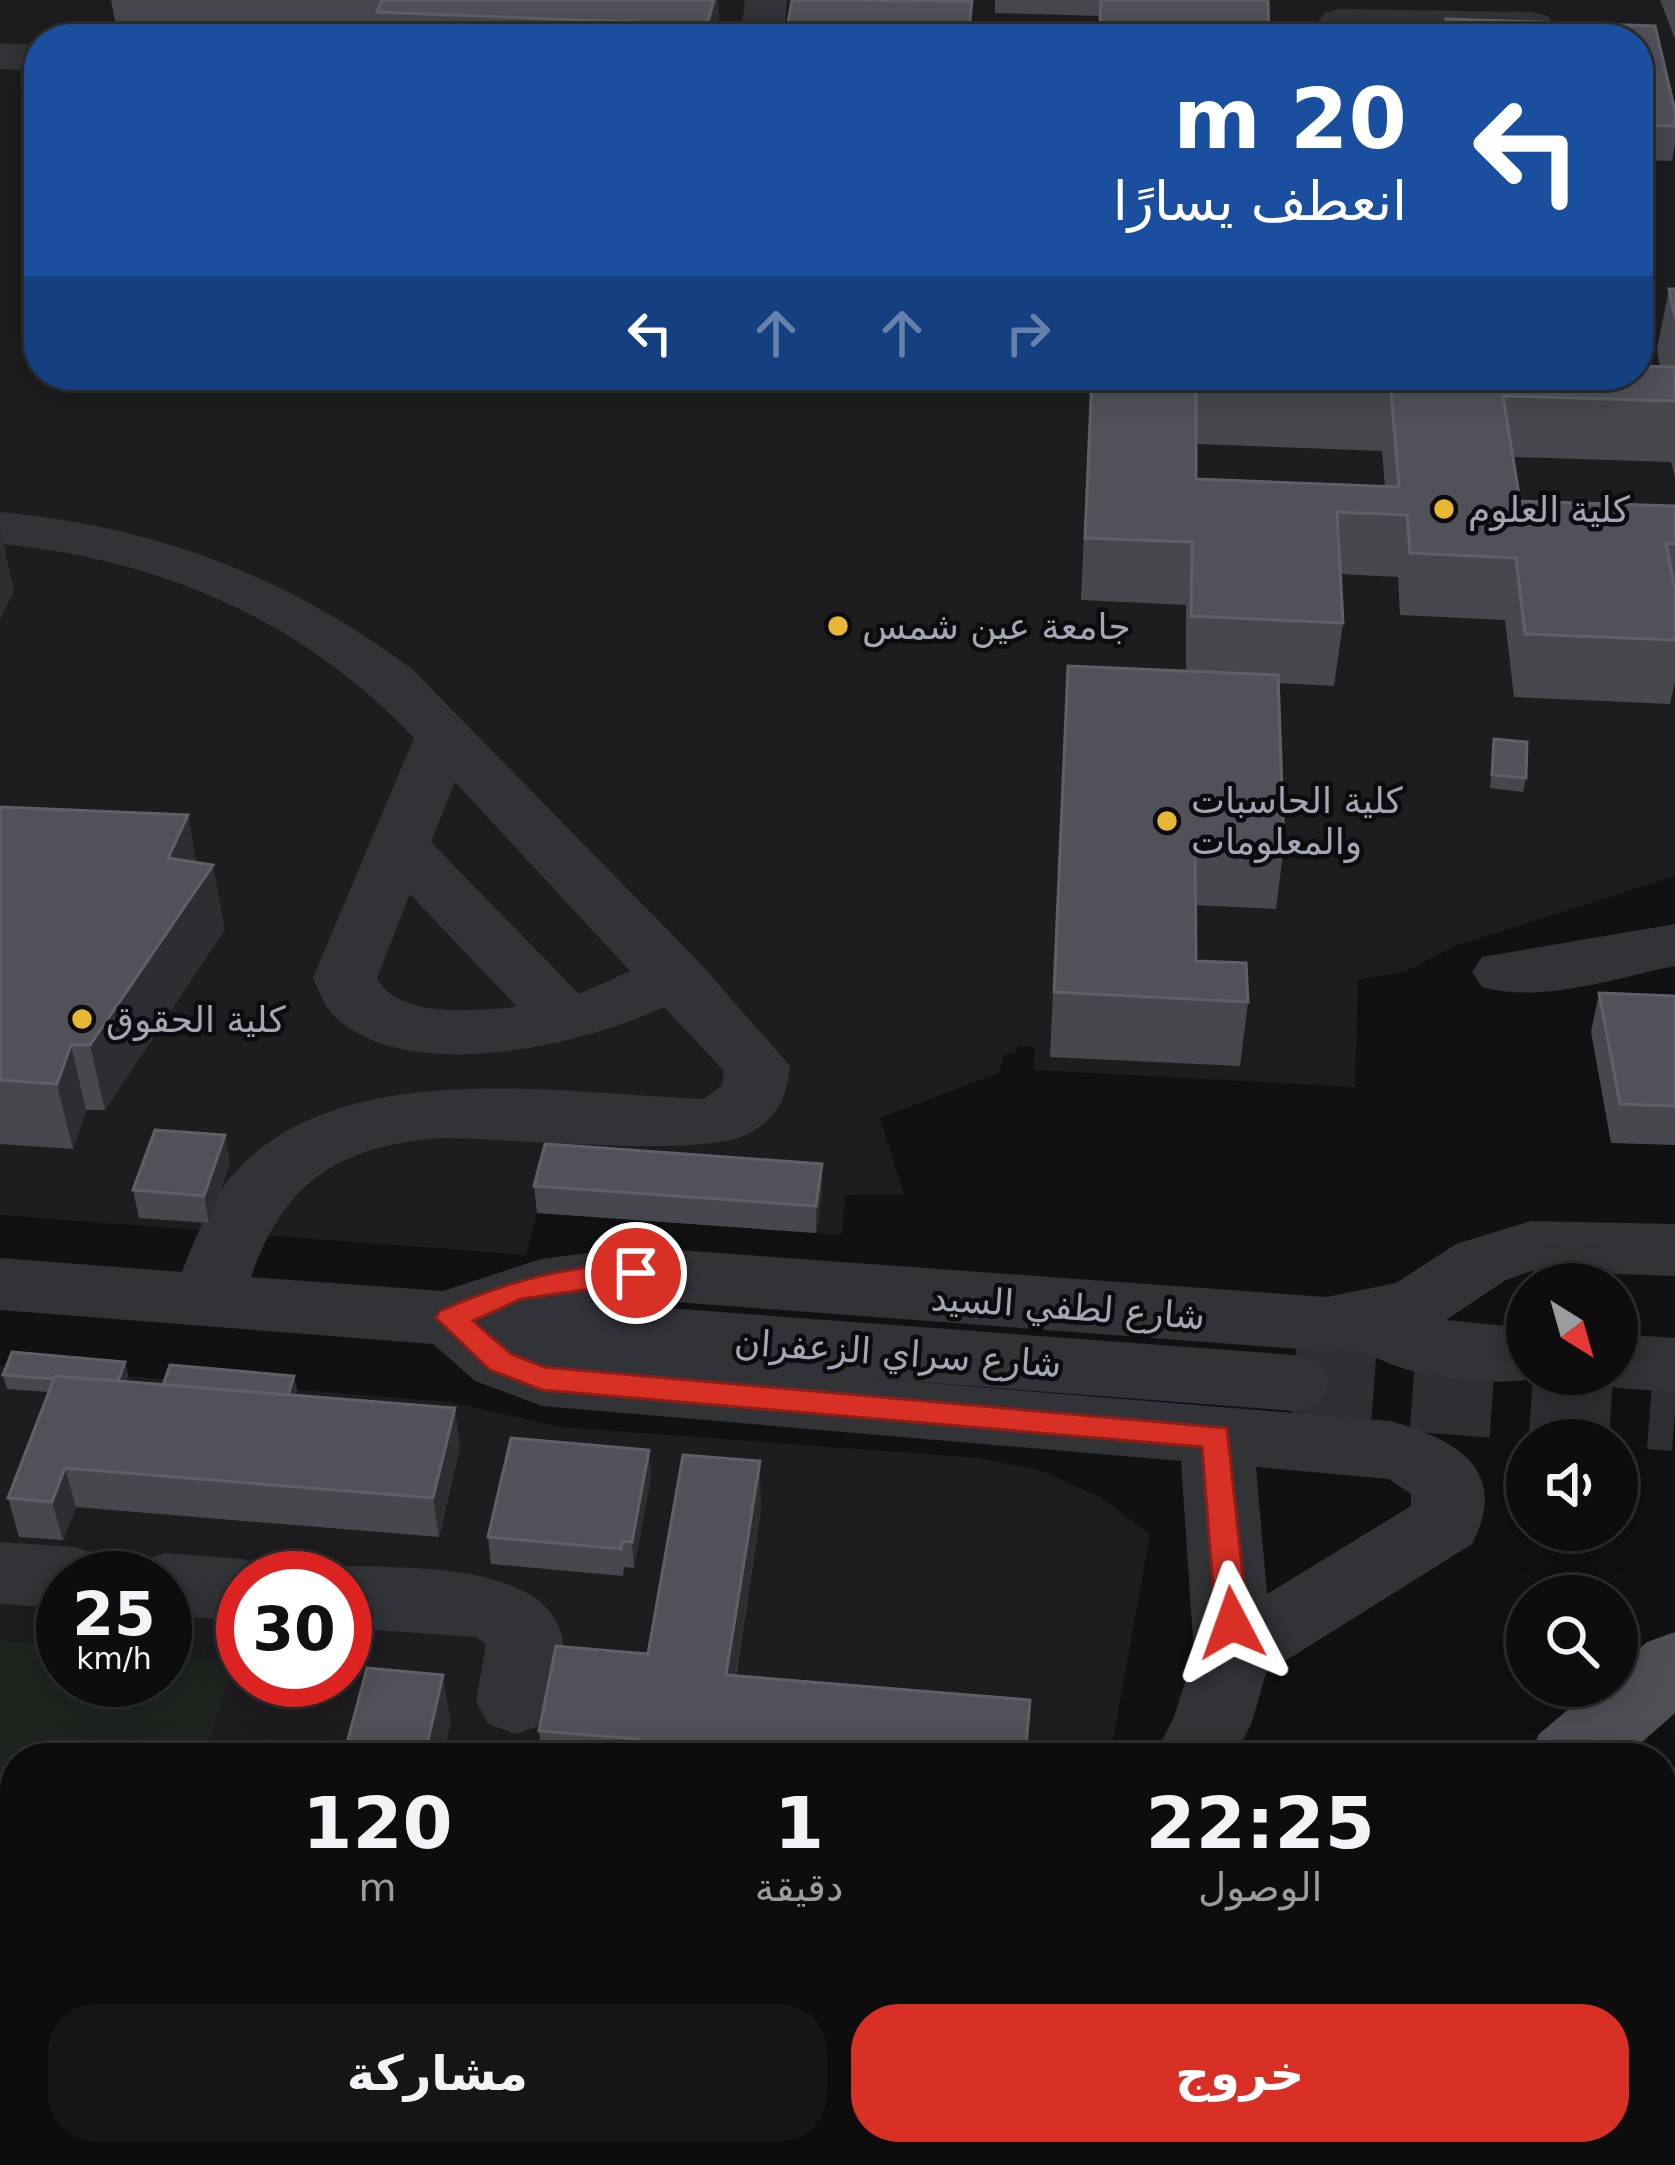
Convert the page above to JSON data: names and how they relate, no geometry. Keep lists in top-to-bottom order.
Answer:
{
  "streets": {
    "street": ["شارع لطفي السيد", "شارع سراي الزعفران"]
  },
  "crossings": [
    ["شارع لطفي السيد", "شارع سراي الزعفران"]
  ],
  "places": [
    "كلية العلوم",
    "جامعة عين شمس",
    "كلية الحاسبات والمعلومات",
    "كلية الحقوق"
  ],
  "north": "bottom right",
  "page": {
    "turn": ["20 m", "انعطف يسارًا"],
    "speed": "25 km/h",
    "limit": "30",
    "eta": [
      "22:25",
      "الوصول",
      "1",
      "دقيقة",
      "120",
      "m"
    ],
    "buttons": ["خروج", "مشاركة"]
  }
}
